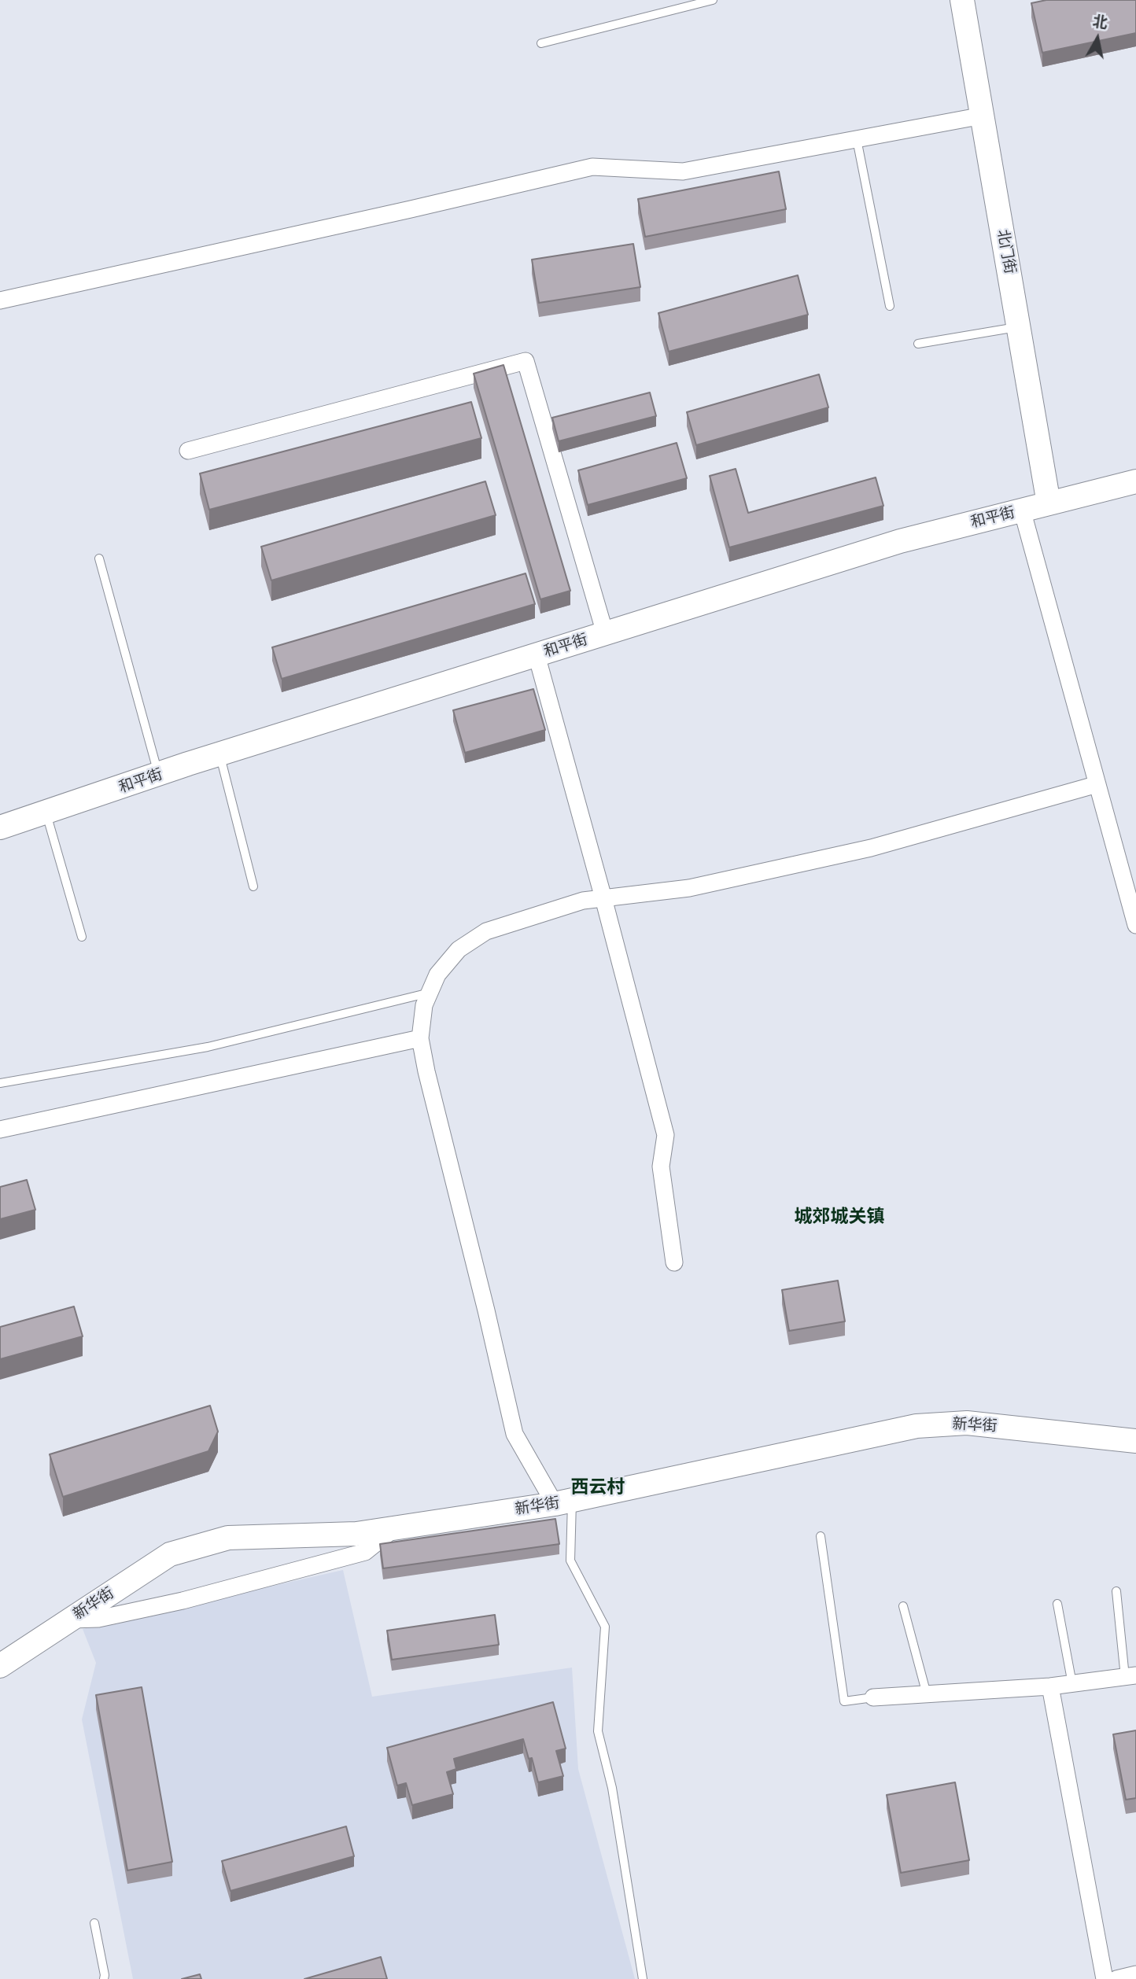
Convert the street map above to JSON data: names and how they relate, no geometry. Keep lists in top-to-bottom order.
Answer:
{
  "streets": {
    "street": ["北门街", "和平街", "新华街"]
  },
  "crossings": [
    ["北门街", "和平街"]
  ],
  "districts": ["城郊城关镇", "西云村"],
  "north": "top"
}
